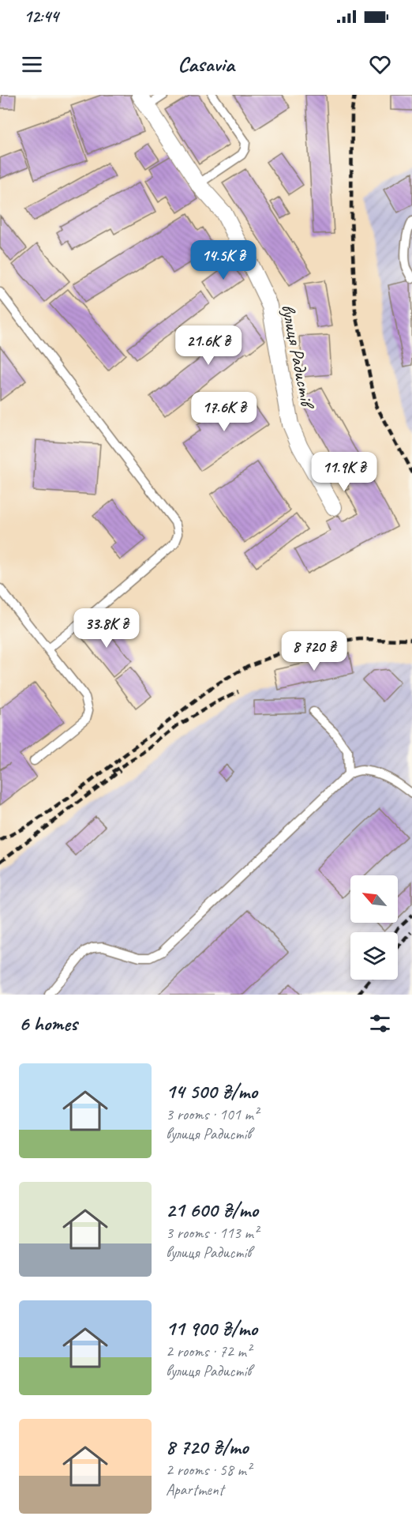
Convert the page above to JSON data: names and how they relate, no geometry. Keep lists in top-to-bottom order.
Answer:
{
  "streets": {
    "street": ["вулиця Радистів"]
  },
  "north": "top left",
  "page": {
    "status": "12:44",
    "header": "Casavia",
    "price": [
      "14.5K ₴",
      "21.6K ₴",
      "17.6K ₴",
      "11.9K ₴",
      "33.8K ₴",
      "8 720 ₴"
    ],
    "heading": "6 homes",
    "list": [
      {
        "name": "14 500 ₴/mo",
        "note": "3 rooms · 101 m² · вулиця Радистів"
      },
      {
        "name": "21 600 ₴/mo",
        "note": "3 rooms · 113 m² · вулиця Радистів"
      },
      {
        "name": "11 900 ₴/mo",
        "note": "2 rooms · 72 m² · вулиця Радистів"
      },
      {
        "name": "8 720 ₴/mo",
        "note": "2 rooms · 58 m² · Apartment"
      }
    ]
  }
}
